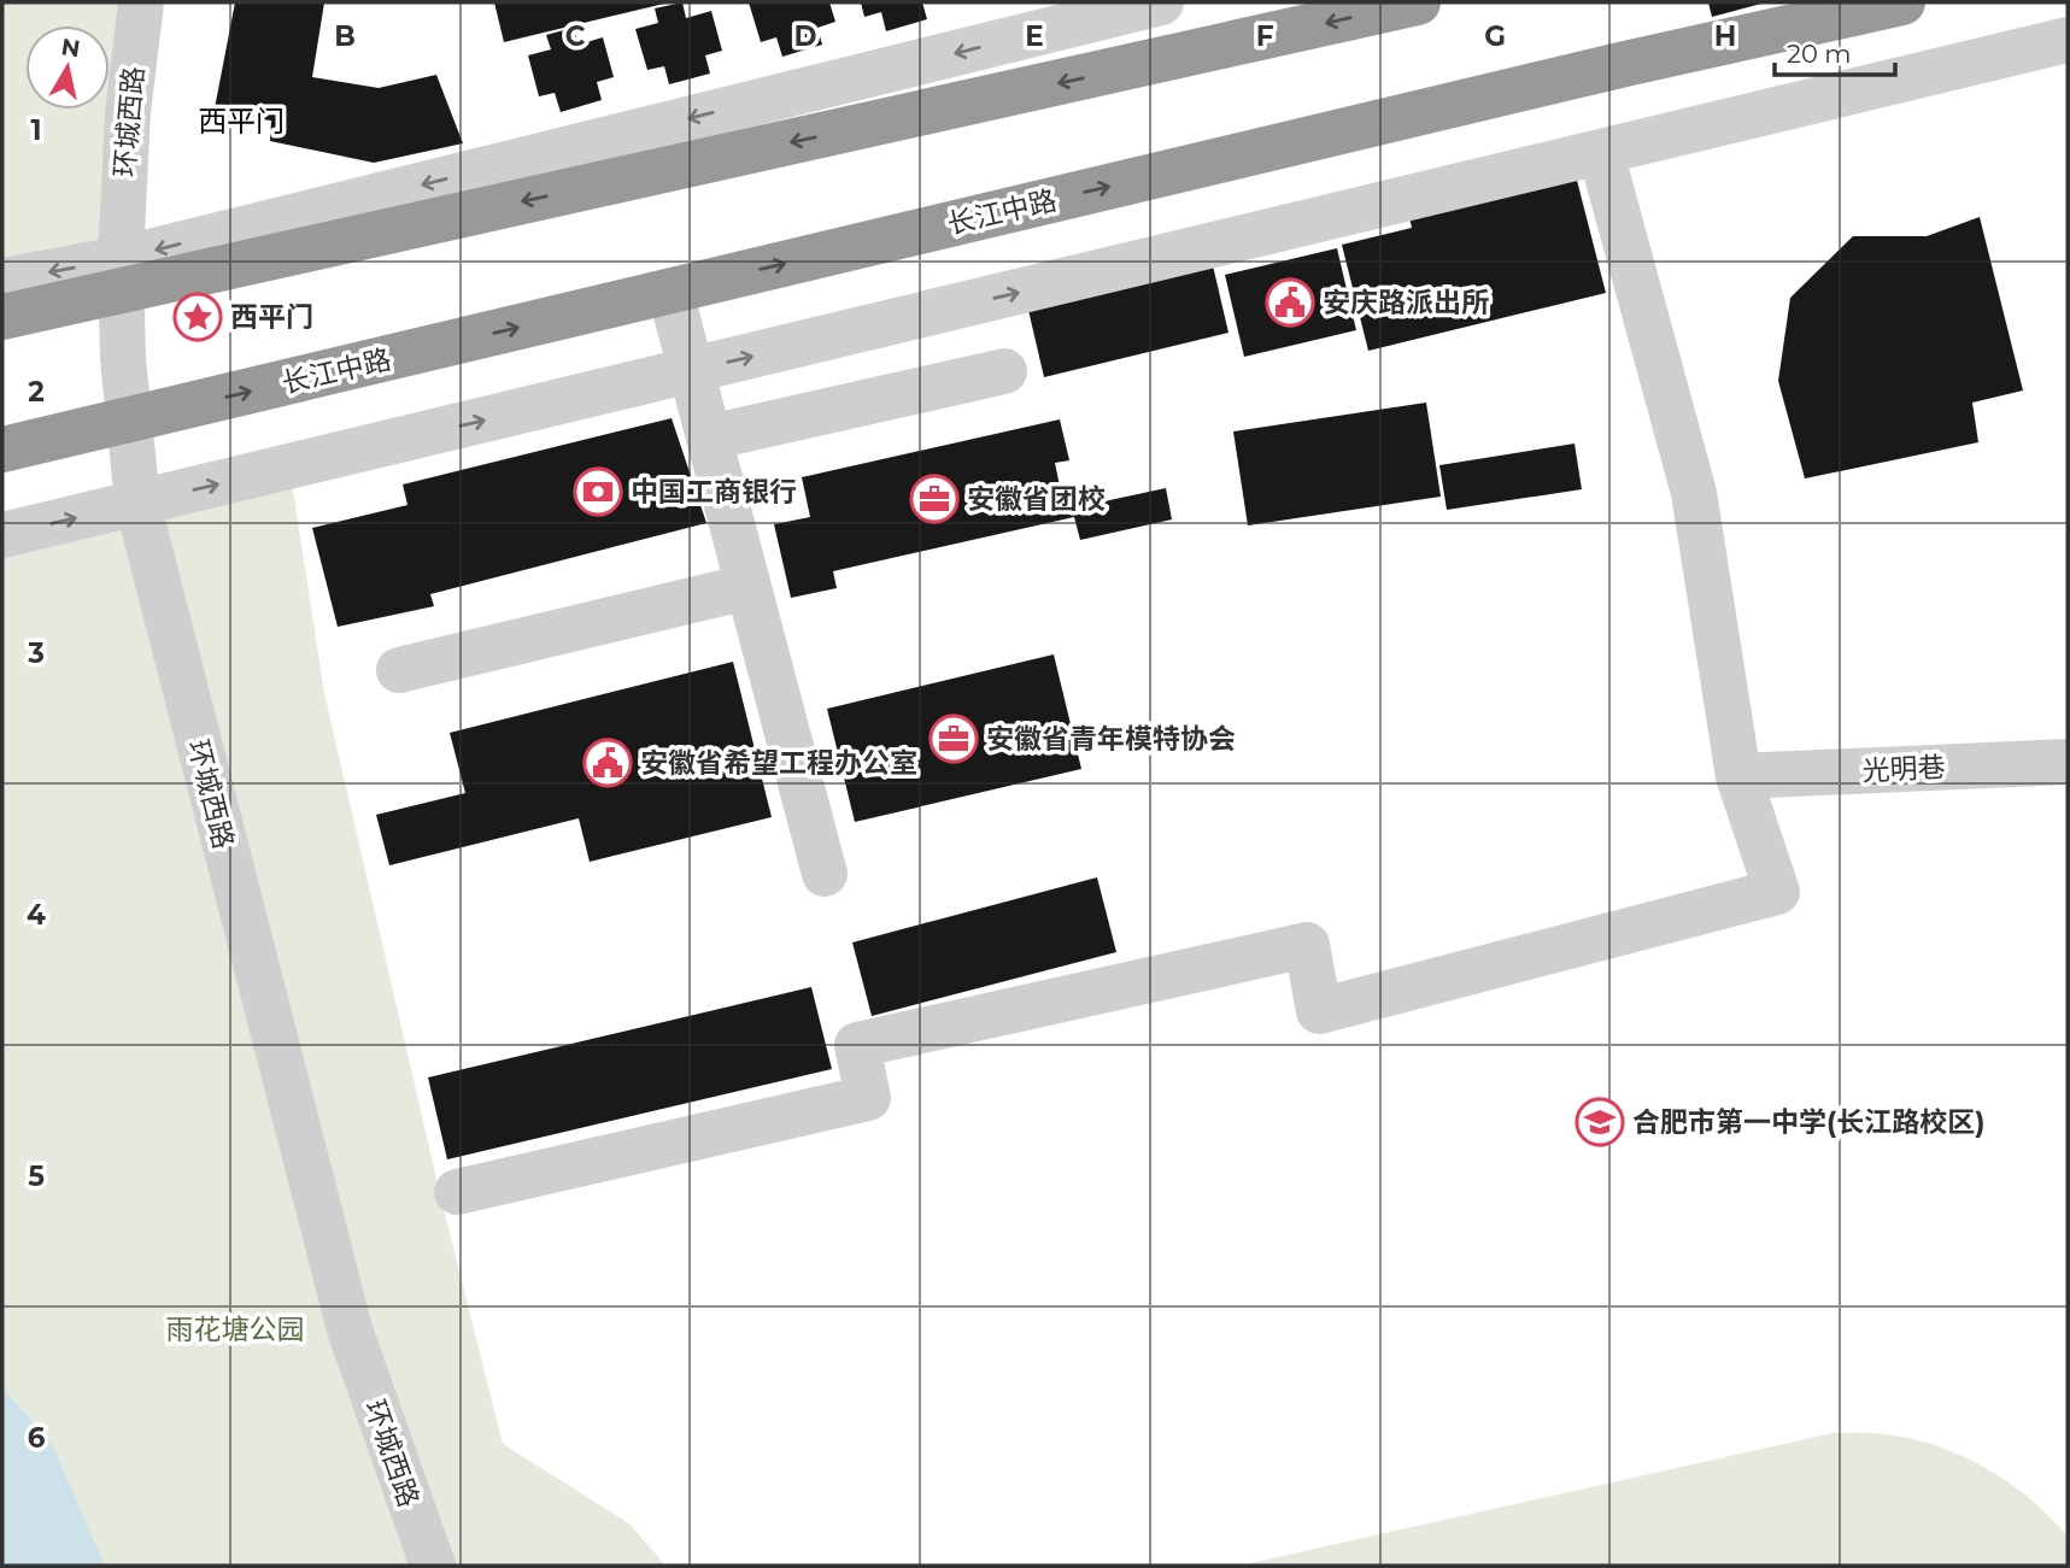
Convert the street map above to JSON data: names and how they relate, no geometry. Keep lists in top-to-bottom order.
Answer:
{
  "streets": {
    "highway": ["长江中路"],
    "street": ["环城西路", "光明巷"]
  },
  "crossings": [
    ["环城西路", "长江中路"]
  ],
  "districts": ["西平门"],
  "parks": ["雨花塘公园"],
  "places": {
    "public building": ["安庆路派出所", "安徽省希望工程办公室"],
    "place": ["西平门"],
    "bank": ["中国工商银行"],
    "office": ["安徽省团校", "安徽省青年模特协会"],
    "school or university": ["合肥市第一中学(长江路校区)"]
  },
  "scale_bar": "20 m",
  "north": "top",
  "grid": {
    "columns": [
      "B",
      "C",
      "D",
      "E",
      "F",
      "G",
      "H"
    ],
    "rows": [
      "1",
      "2",
      "3",
      "4",
      "5",
      "6"
    ]
  }
}
